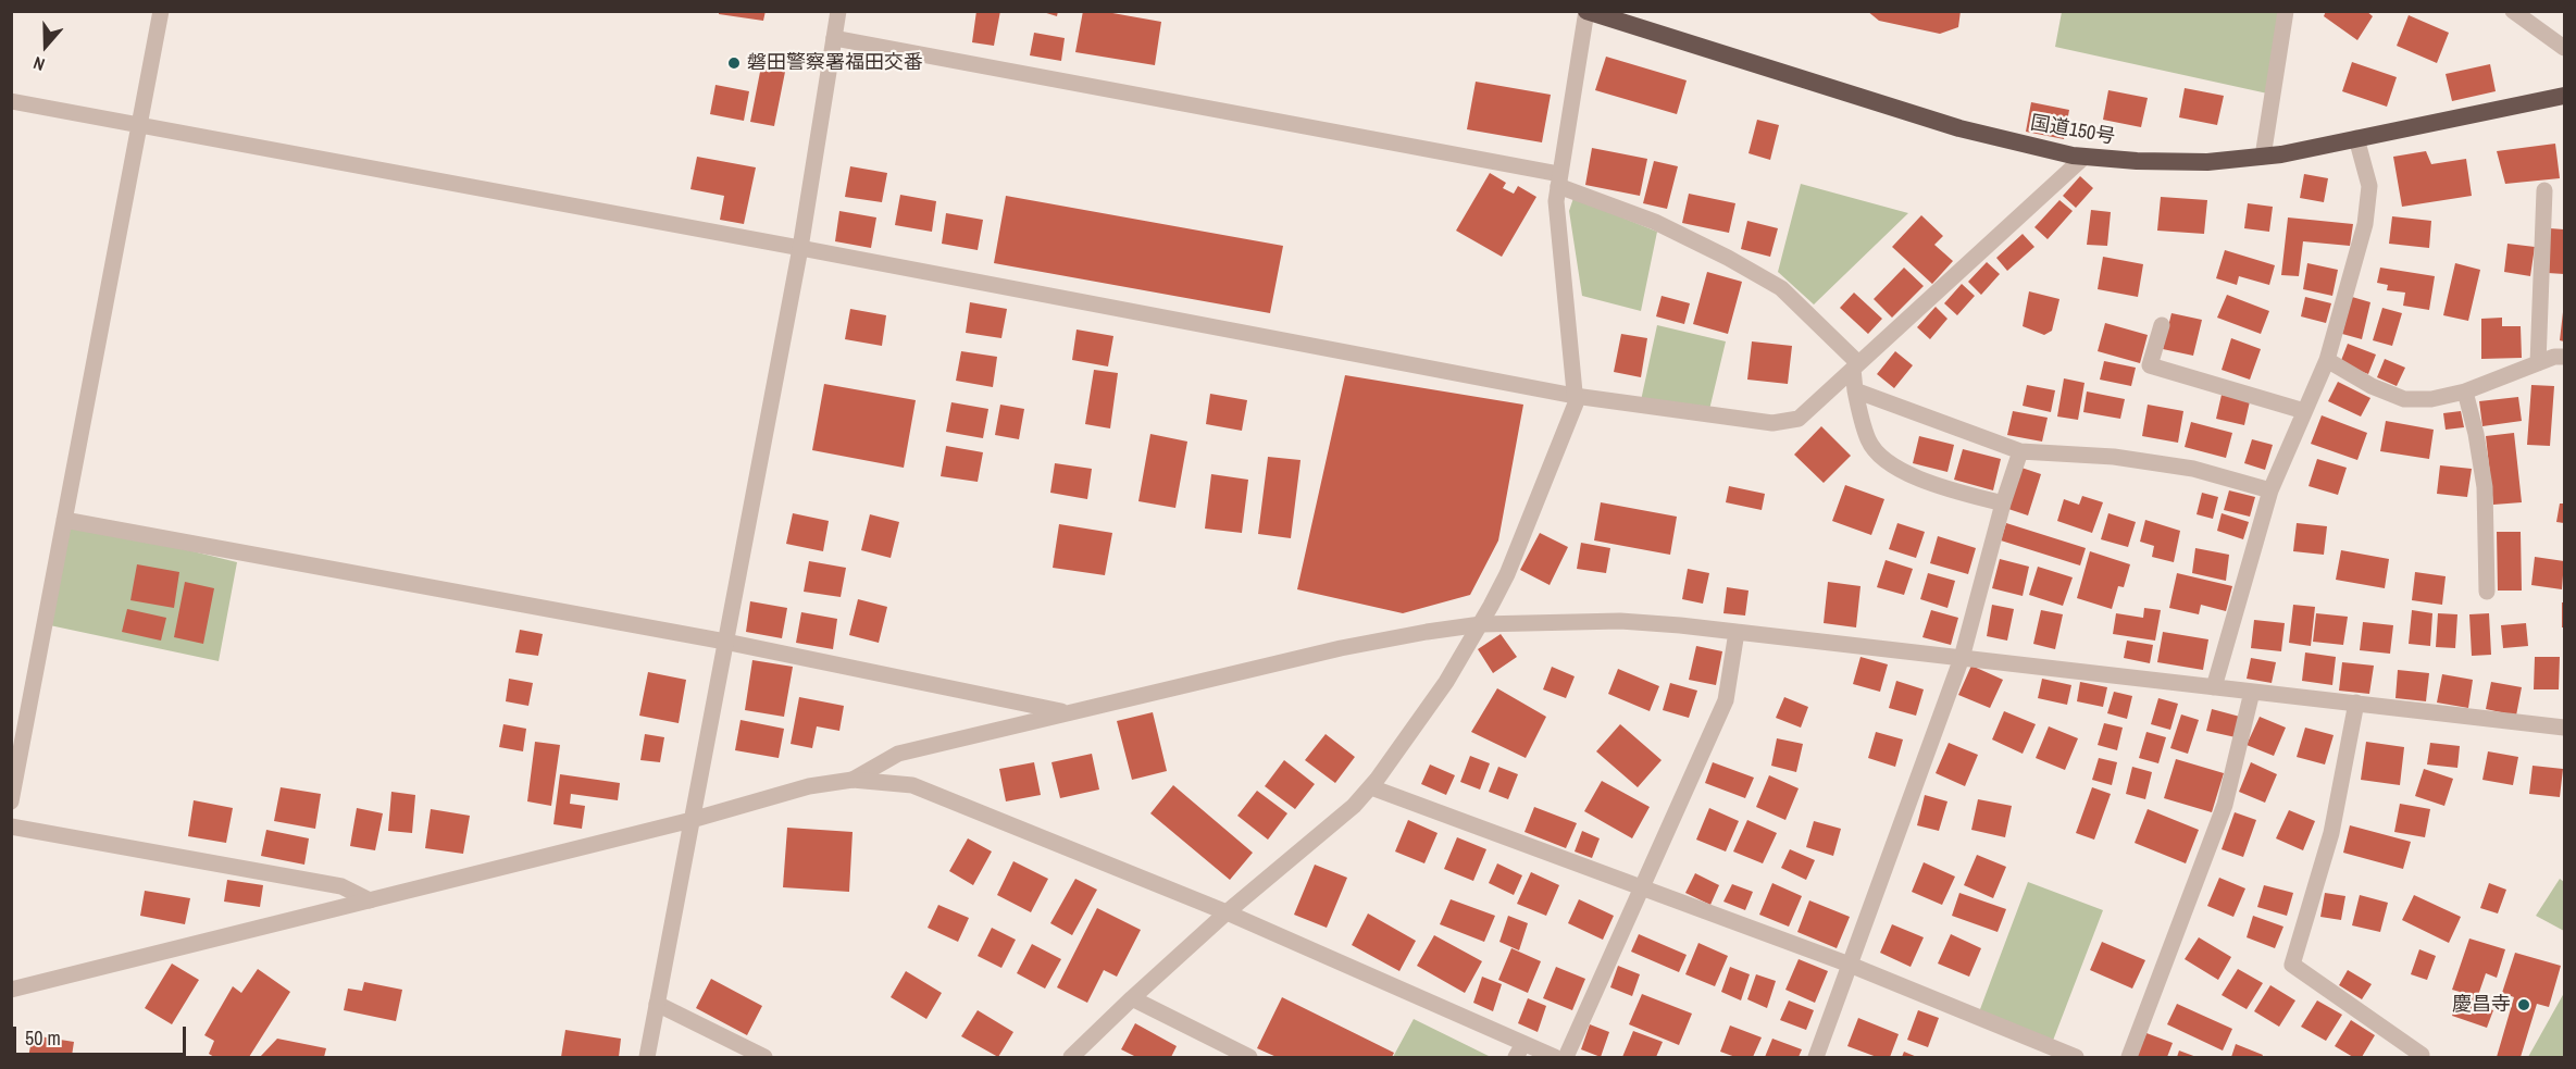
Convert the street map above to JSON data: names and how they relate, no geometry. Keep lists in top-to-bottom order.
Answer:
{
  "streets": {
    "highway": ["国道150号"]
  },
  "places": ["磐田警察署福田交番", "慶昌寺"],
  "scale_bar": "50 m",
  "north": "bottom"
}
